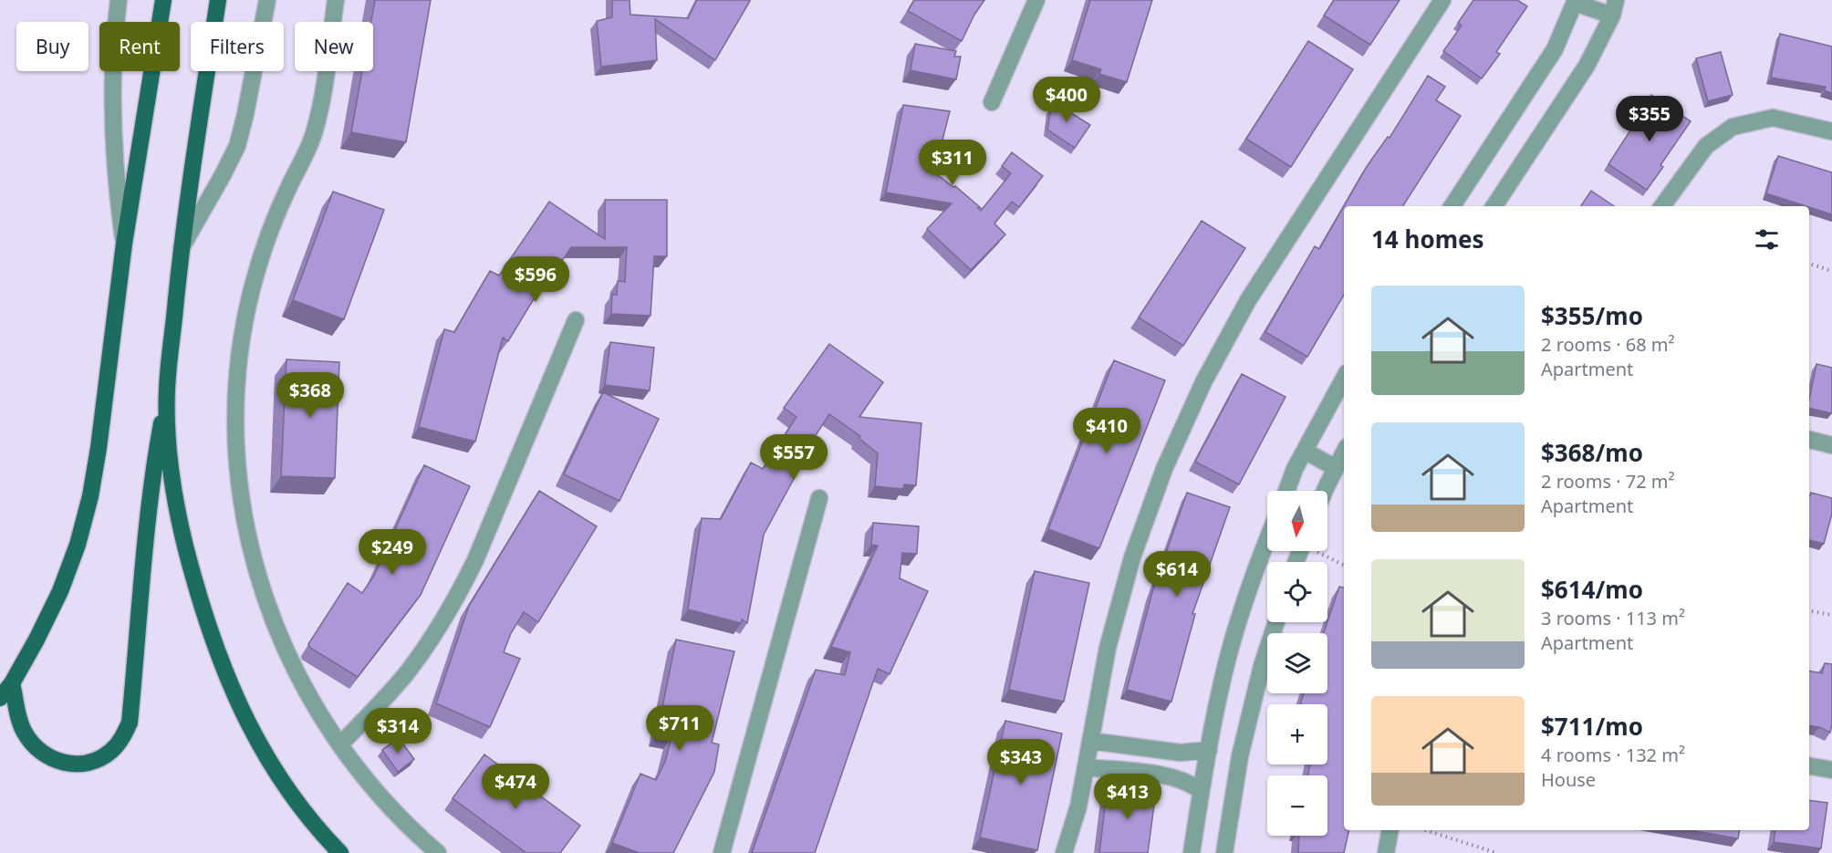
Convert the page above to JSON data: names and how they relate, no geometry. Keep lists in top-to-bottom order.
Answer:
{
  "north": "bottom",
  "page": {
    "chip": [
      "Buy",
      "Rent",
      "Filters",
      "New"
    ],
    "price": [
      "$400",
      "$355",
      "$311",
      "$596",
      "$368",
      "$410",
      "$557",
      "$249",
      "$614",
      "$711",
      "$314",
      "$343",
      "$474",
      "$413"
    ],
    "heading": "14 homes",
    "list": [
      {
        "name": "$355/mo",
        "note": "2 rooms · 68 m² · Apartment"
      },
      {
        "name": "$368/mo",
        "note": "2 rooms · 72 m² · Apartment"
      },
      {
        "name": "$614/mo",
        "note": "3 rooms · 113 m² · Apartment"
      },
      {
        "name": "$711/mo",
        "note": "4 rooms · 132 m² · House"
      }
    ],
    "map_buttons": ["+", "−"]
  }
}
